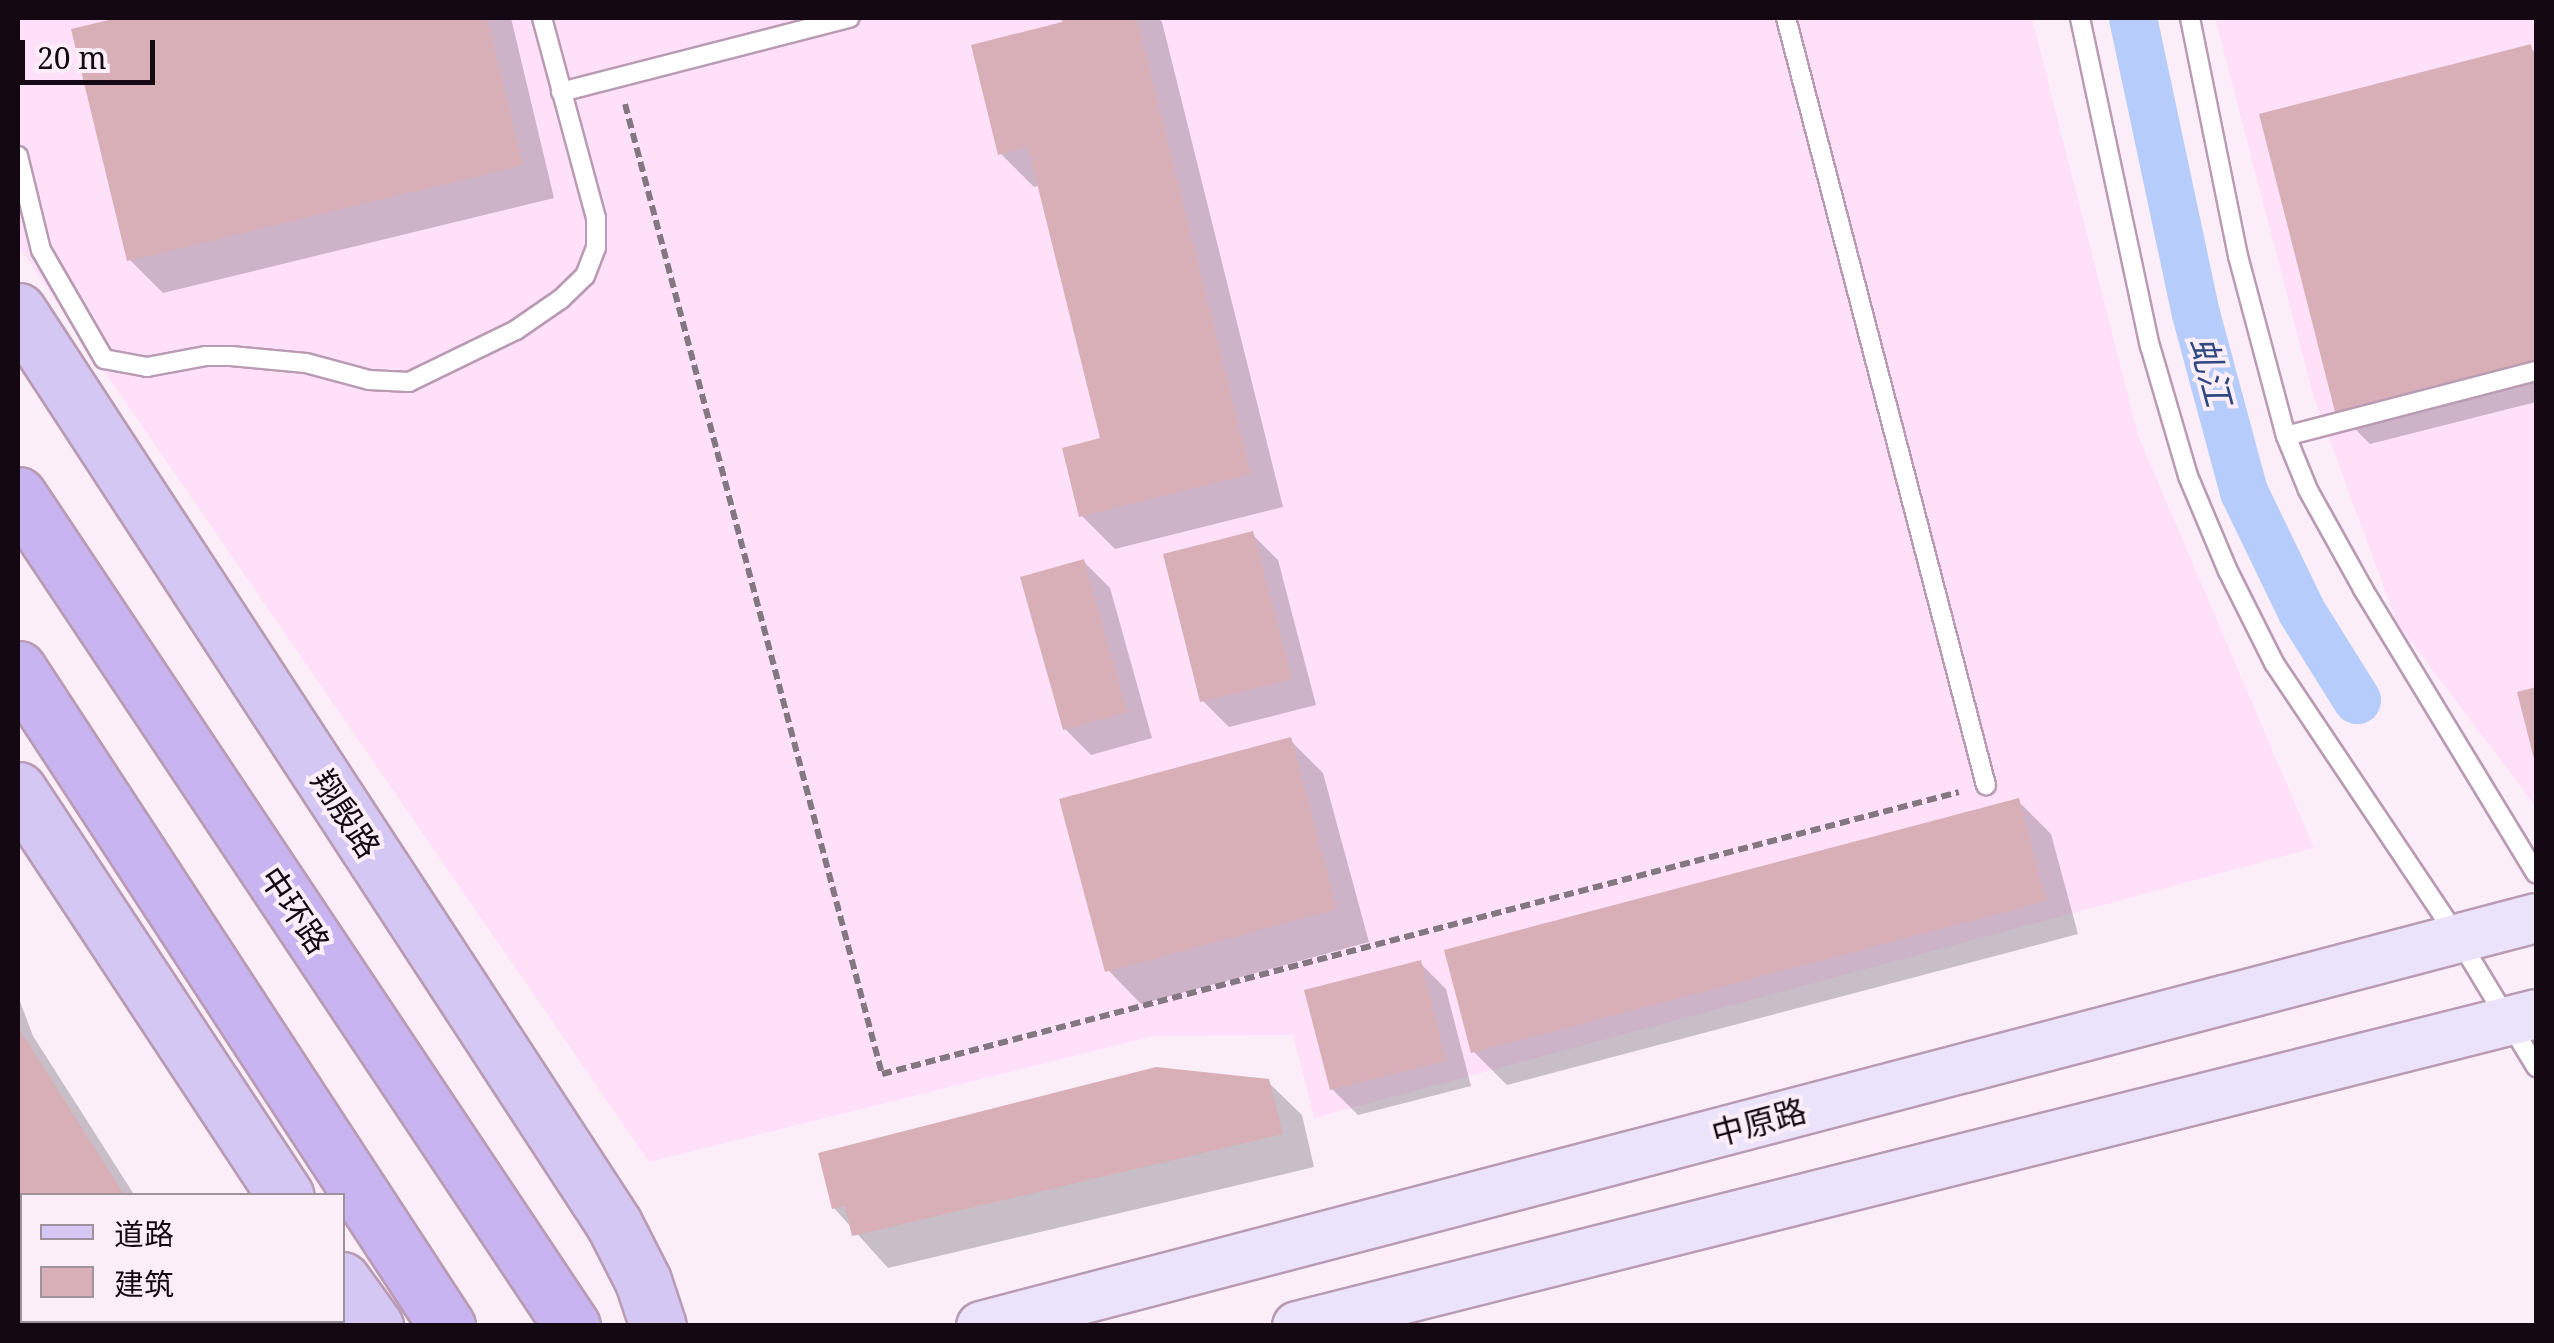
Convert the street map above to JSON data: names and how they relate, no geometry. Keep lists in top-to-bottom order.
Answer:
{
  "streets": {
    "highway": ["中环路"],
    "main road": ["翔殷路", "中原路"]
  },
  "water": ["虬江"],
  "legend": ["道路", "建筑"],
  "scale_bar": "20 m"
}
